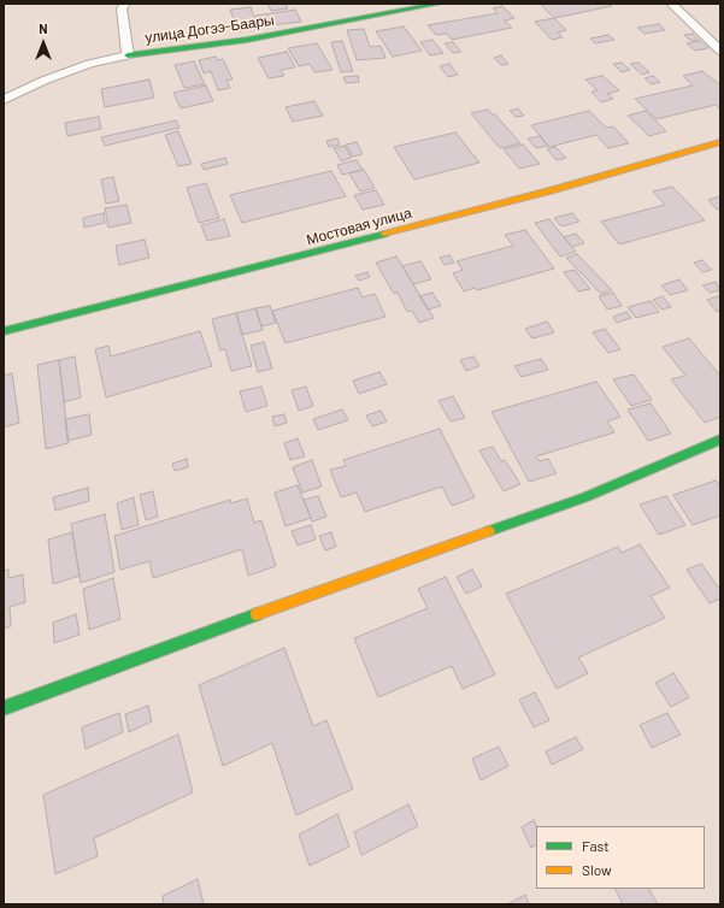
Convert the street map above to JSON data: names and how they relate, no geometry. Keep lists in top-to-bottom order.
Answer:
{
  "streets": {
    "street": ["улица Догээ-Баары", "Мостовая улица"]
  },
  "legend": ["Fast", "Slow"],
  "north": "top"
}
